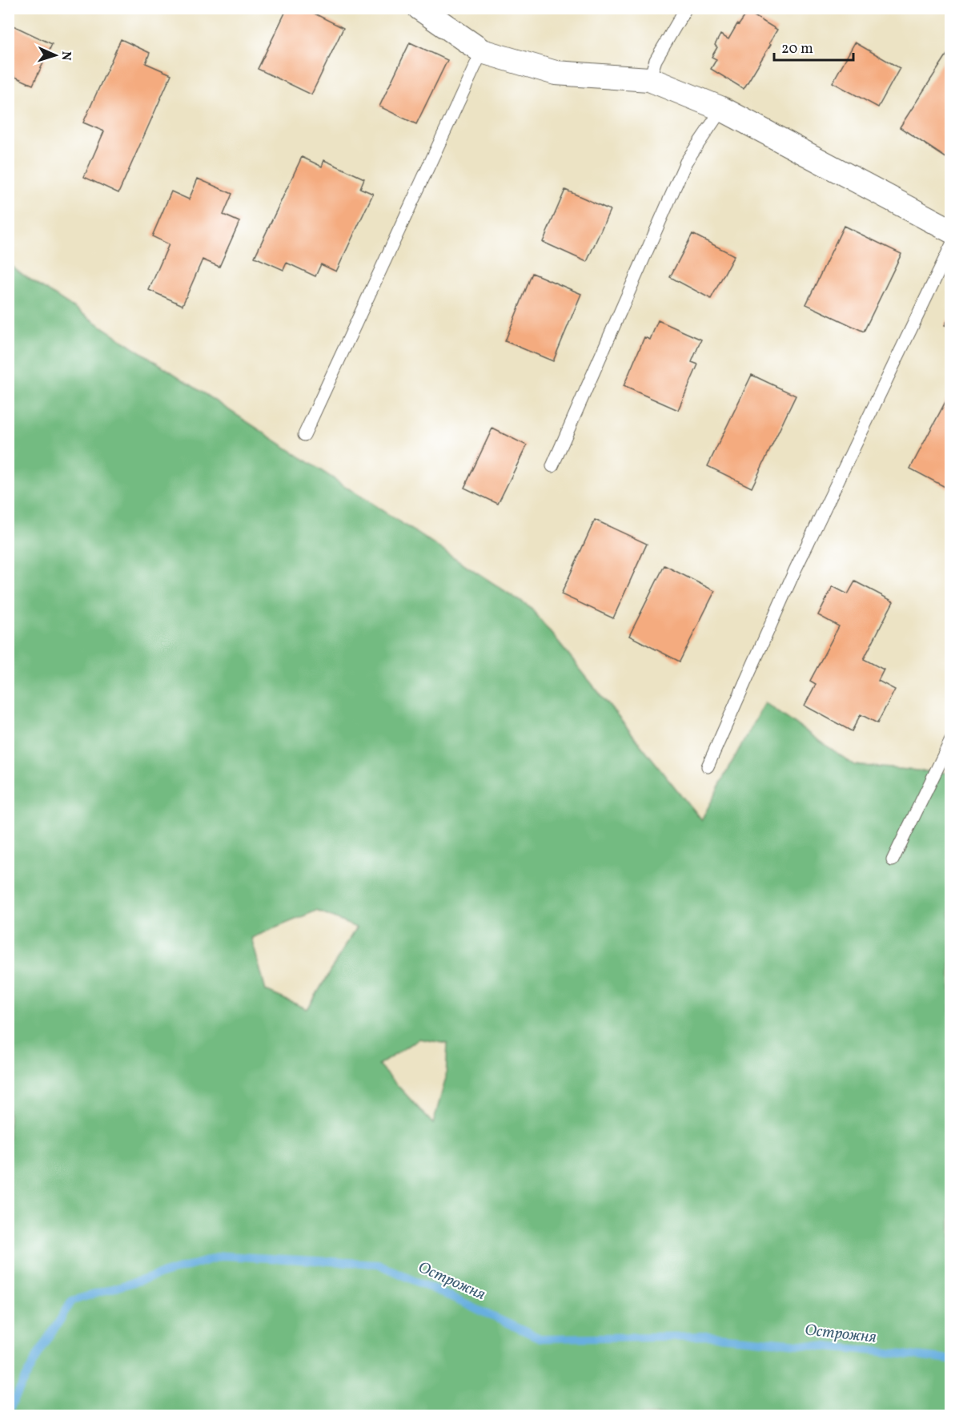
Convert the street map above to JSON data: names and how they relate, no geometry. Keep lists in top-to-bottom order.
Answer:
{
  "water": ["Острожня"],
  "scale_bar": "20 m",
  "north": "right"
}
